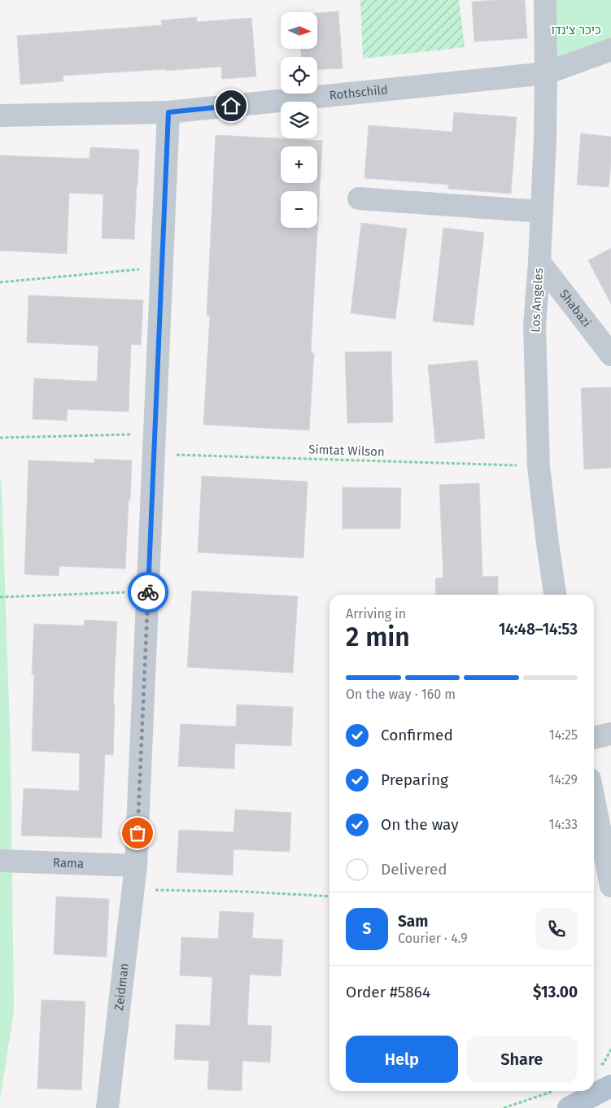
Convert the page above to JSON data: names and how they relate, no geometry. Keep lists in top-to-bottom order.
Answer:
{
  "streets": {
    "street": [
      "Rothschild",
      "Los Angeles",
      "Shabazi",
      "Rama",
      "Zeidman"
    ],
    "path": ["Simtat Wilson"]
  },
  "crossings": [
    ["Rothschild", "Los Angeles"],
    ["Rothschild", "Zeidman"],
    ["Los Angeles", "Shabazi"],
    ["Los Angeles", "Simtat Wilson"],
    ["Simtat Wilson", "Zeidman"],
    ["Rama", "Zeidman"]
  ],
  "parks": ["כיכר צ'נדו"],
  "north": "right",
  "page": {
    "map_buttons": ["+", "−"],
    "heading": ["2 min", "Arriving in", "14:48–14:53"],
    "panel": [
      "Sam",
      "Courier · 4.9",
      "Order #5864",
      "$13.00"
    ],
    "bar": "On the way · 160 m",
    "list": [
      ["Confirmed", "14:25"],
      ["Preparing", "14:29"],
      ["On the way", "14:33"],
      "Delivered"
    ],
    "round": "S",
    "buttons": ["Help", "Share"]
  }
}
